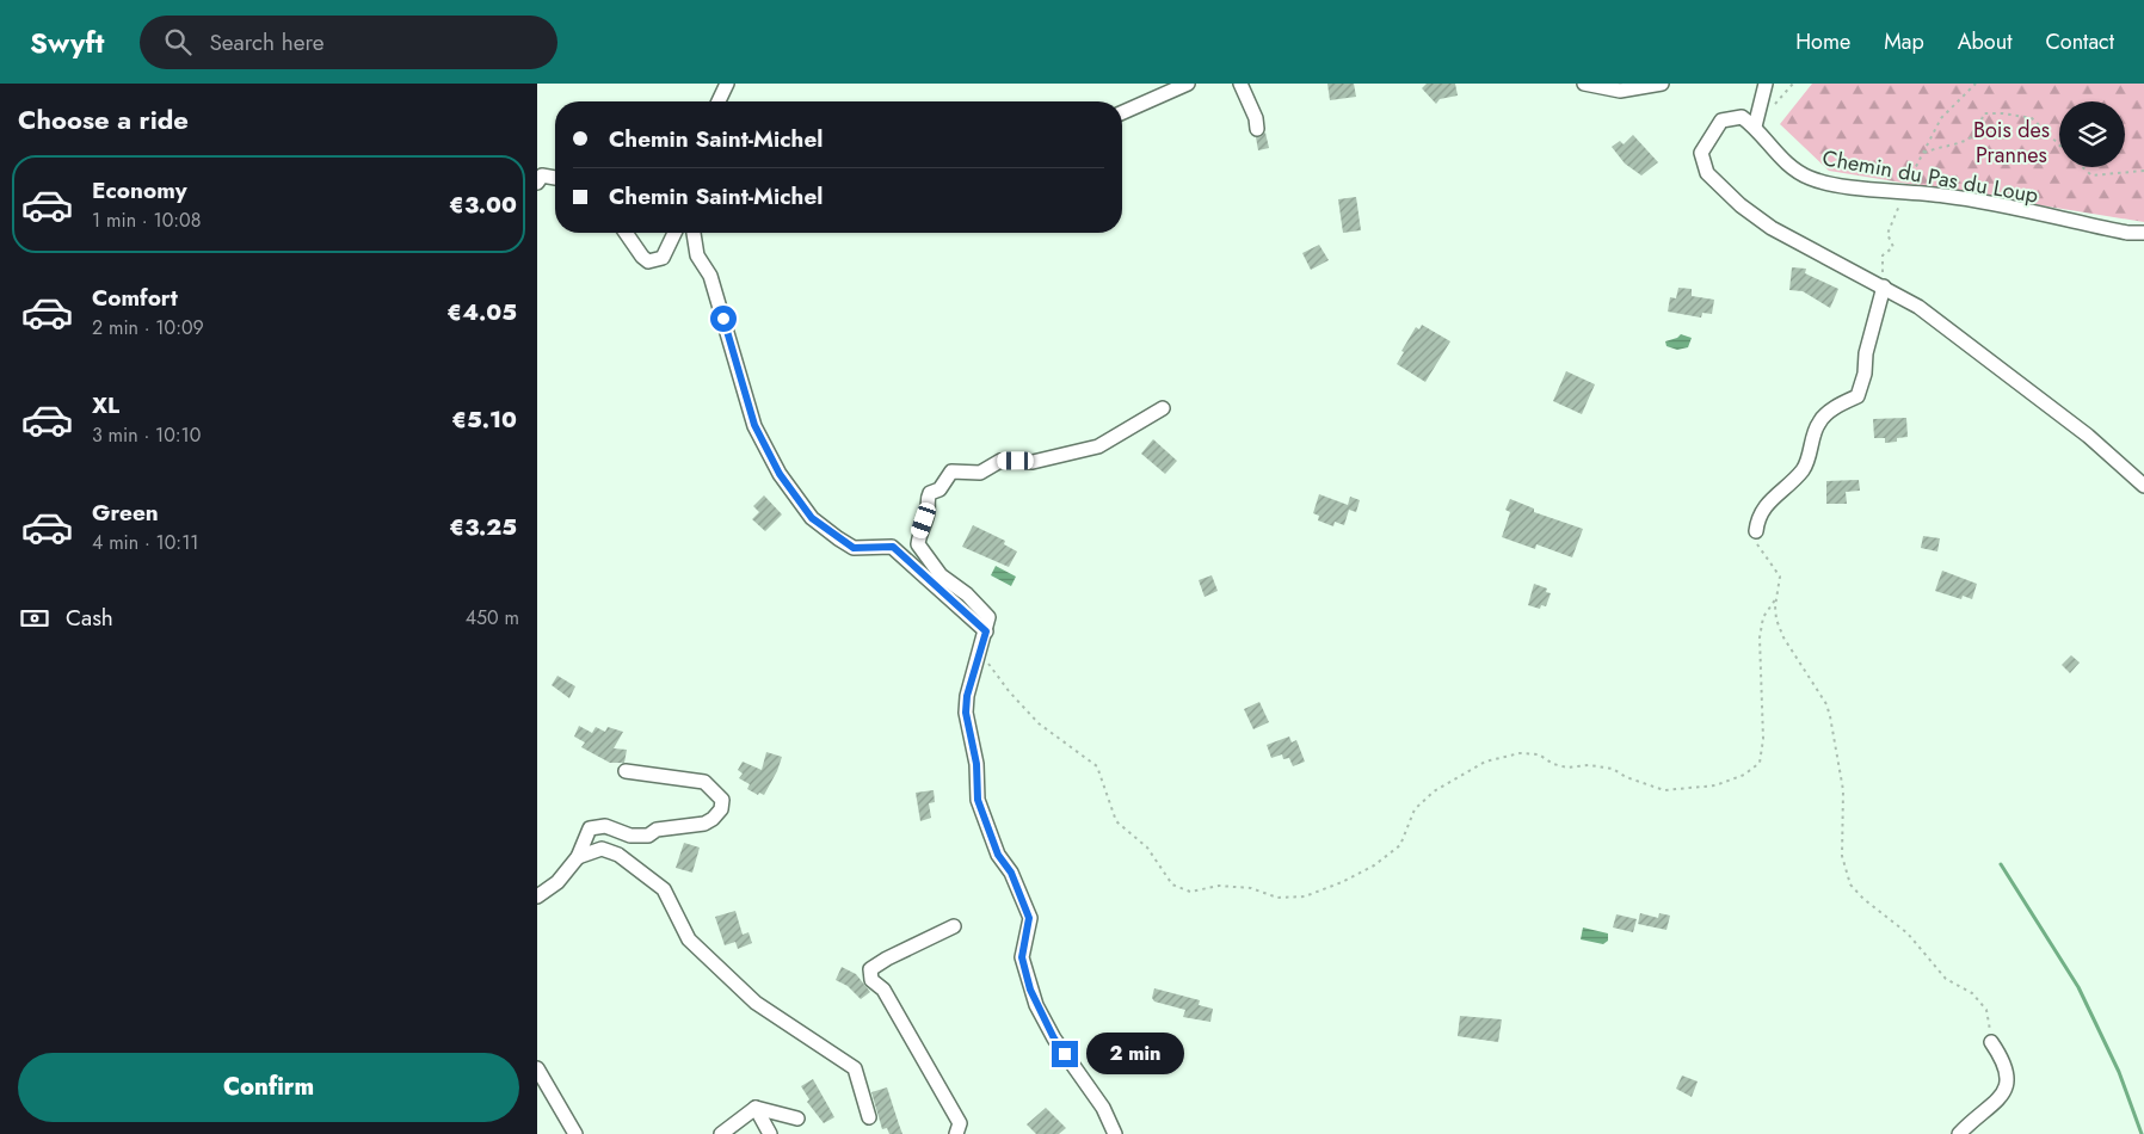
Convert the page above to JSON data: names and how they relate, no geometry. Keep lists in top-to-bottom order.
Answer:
{
  "streets": {
    "street": ["Chemin du Pas du Loup"]
  },
  "parks": ["Bois des Prannes"],
  "page": {
    "header": "Swyft",
    "search": "Search here",
    "nav": [
      "Home",
      "Map",
      "About",
      "Contact"
    ],
    "heading": "Choose a ride",
    "banner": ["Chemin Saint-Michel", "Chemin Saint-Michel"],
    "list": [
      {
        "name": "Economy",
        "note": "1 min · 10:08",
        "value": "€3.00"
      },
      {
        "name": "Comfort",
        "note": "2 min · 10:09",
        "value": "€4.05"
      },
      {
        "name": "XL",
        "note": "3 min · 10:10",
        "value": "€5.10"
      },
      {
        "name": "Green",
        "note": "4 min · 10:11",
        "value": "€3.25"
      }
    ],
    "pay": ["Cash", "450 m"],
    "bubble": "2 min",
    "buttons": "Confirm"
  }
}
